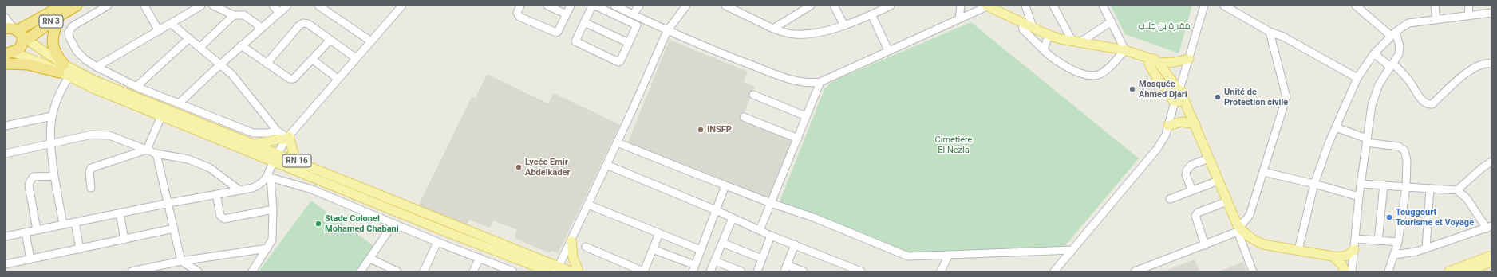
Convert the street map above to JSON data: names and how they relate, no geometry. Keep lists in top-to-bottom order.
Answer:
{
  "streets": {
    "highway": ["RN 3"],
    "main road": ["RN 16"]
  },
  "crossings": [
    ["RN 3", "RN 16"]
  ],
  "parks": ["مقبرة بن جلاب", "Cimetière El Nezla"],
  "places": [
    "Mosquée Ahmed Djari",
    "Unité de Protection civile",
    "INSFP",
    "Lycée Emir Abdelkader",
    "Touggourt Tourisme et Voyage",
    "Stade Colonel Mohamed Chabani"
  ]
}
